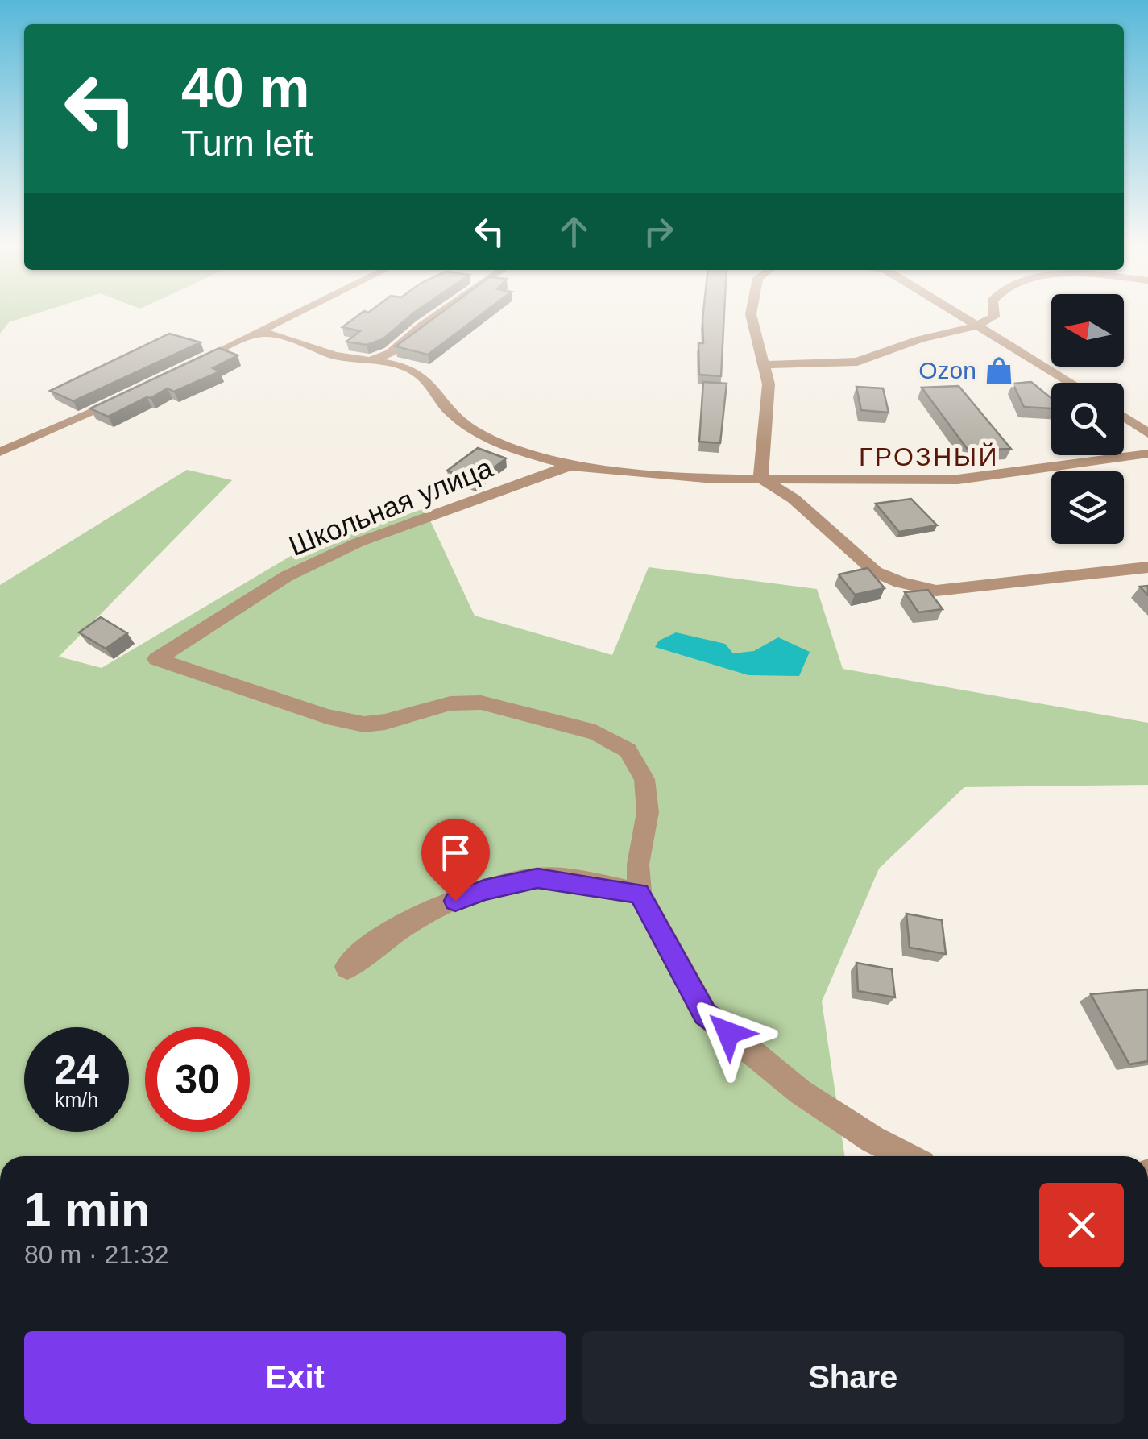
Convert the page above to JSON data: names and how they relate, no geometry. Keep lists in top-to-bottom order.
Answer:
{
  "streets": {
    "street": ["Школьная улица"]
  },
  "districts": ["ГРОЗНЫЙ"],
  "places": {
    "shop": ["Ozon"]
  },
  "north": "left",
  "page": {
    "turn": ["40 m", "Turn left"],
    "speed": "24 km/h",
    "limit": "30",
    "heading": ["1 min", "80 m · 21:32"],
    "buttons": ["Exit", "Share"]
  }
}
